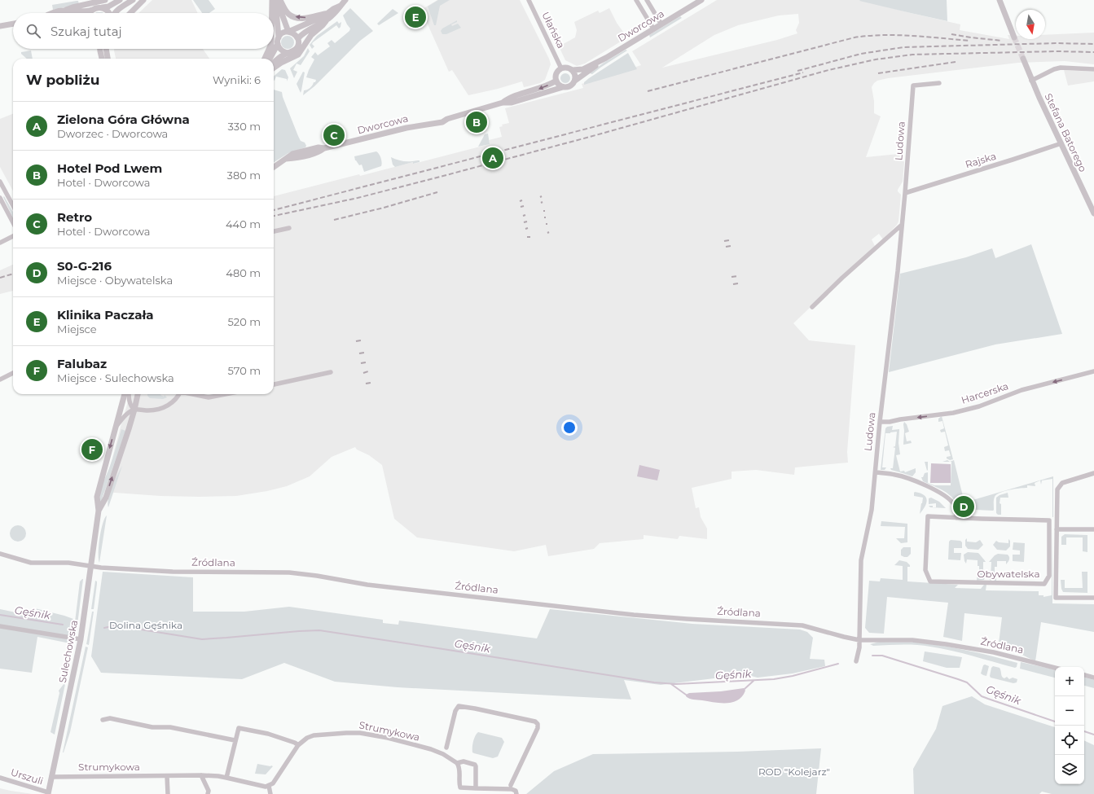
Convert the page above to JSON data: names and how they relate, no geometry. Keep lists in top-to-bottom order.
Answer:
{
  "streets": {
    "street": [
      "Dworcowa",
      "Ułańska",
      "Stefana Batorego",
      "Ludowa",
      "Rajska",
      "Harcerska",
      "Źródlana",
      "Obywatelska",
      "Sulechowska",
      "Strumykowa",
      "Urszuli"
    ]
  },
  "crossings": [
    ["Dworcowa", "Ułańska"],
    ["Stefana Batorego", "Rajska"],
    ["Ludowa", "Rajska"],
    ["Ludowa", "Harcerska"],
    ["Ludowa", "Źródlana"],
    ["Źródlana", "Sulechowska"],
    ["Sulechowska", "Strumykowa"],
    ["Sulechowska", "Urszuli"]
  ],
  "one_way": ["Harcerska"],
  "water": ["Gęśnik"],
  "parks": ["Dolina Gęśnika", "ROD \"Kolejarz\""],
  "north": "bottom",
  "page": {
    "pins": [
      "E",
      "B",
      "C",
      "A",
      "F",
      "D"
    ],
    "search": "Szukaj tutaj",
    "heading": ["W pobliżu", "Wyniki: 6"],
    "list": [
      {
        "mark": "A",
        "name": "Zielona Góra Główna",
        "note": "Dworzec · Dworcowa",
        "value": "330 m"
      },
      {
        "mark": "B",
        "name": "Hotel Pod Lwem",
        "note": "Hotel · Dworcowa",
        "value": "380 m"
      },
      {
        "mark": "C",
        "name": "Retro",
        "note": "Hotel · Dworcowa",
        "value": "440 m"
      },
      {
        "mark": "D",
        "name": "S0-G-216",
        "note": "Miejsce · Obywatelska",
        "value": "480 m"
      },
      {
        "mark": "E",
        "name": "Klinika Paczała",
        "note": "Miejsce",
        "value": "520 m"
      },
      {
        "mark": "F",
        "name": "Falubaz",
        "note": "Miejsce · Sulechowska",
        "value": "570 m"
      }
    ],
    "map_buttons": ["+", "−"]
  }
}
